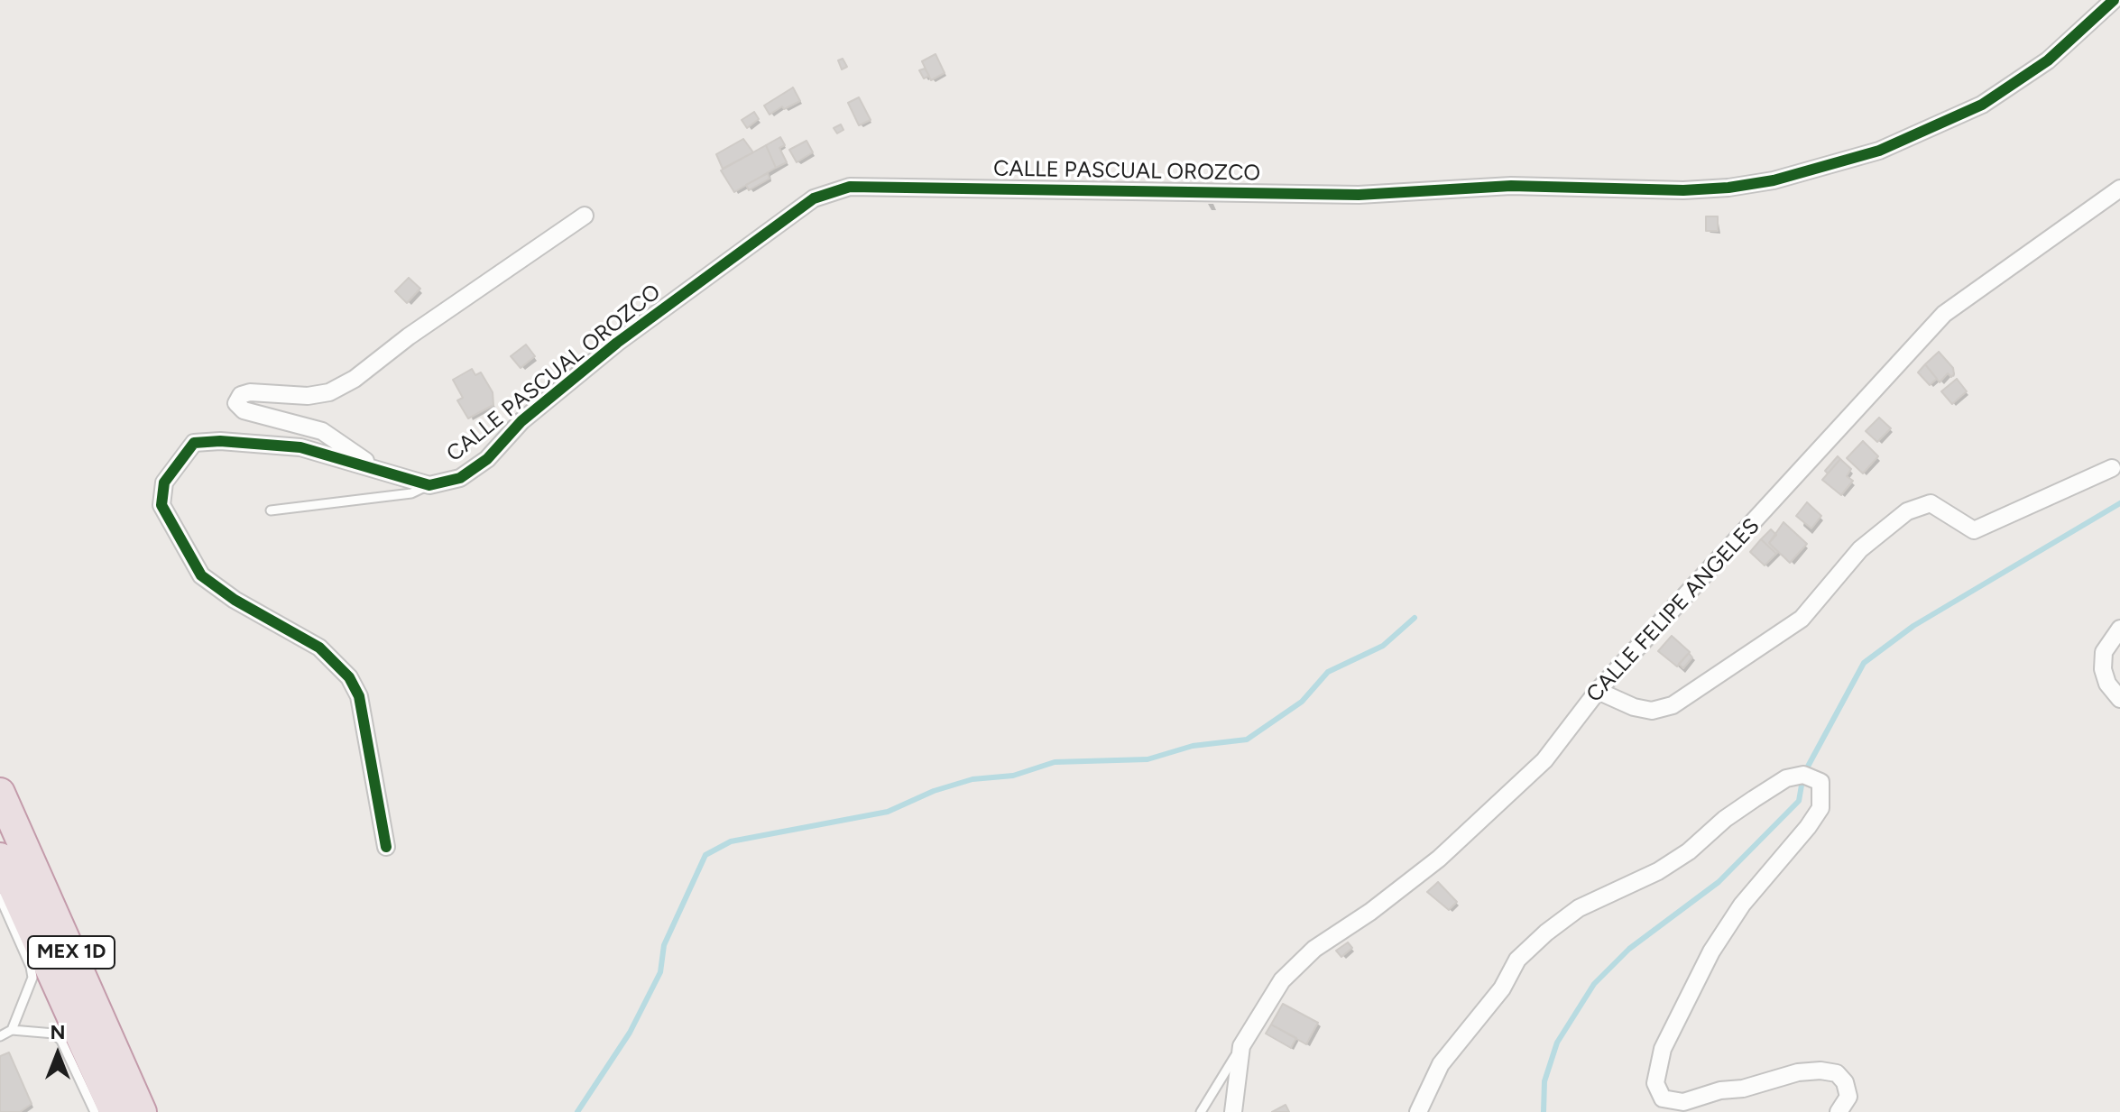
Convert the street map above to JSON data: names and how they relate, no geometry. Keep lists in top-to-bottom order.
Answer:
{
  "streets": {
    "highway": ["MEX 1D"],
    "street": ["CALLE PASCUAL OROZCO", "CALLE FELIPE ANGELES"]
  },
  "north": "top"
}
